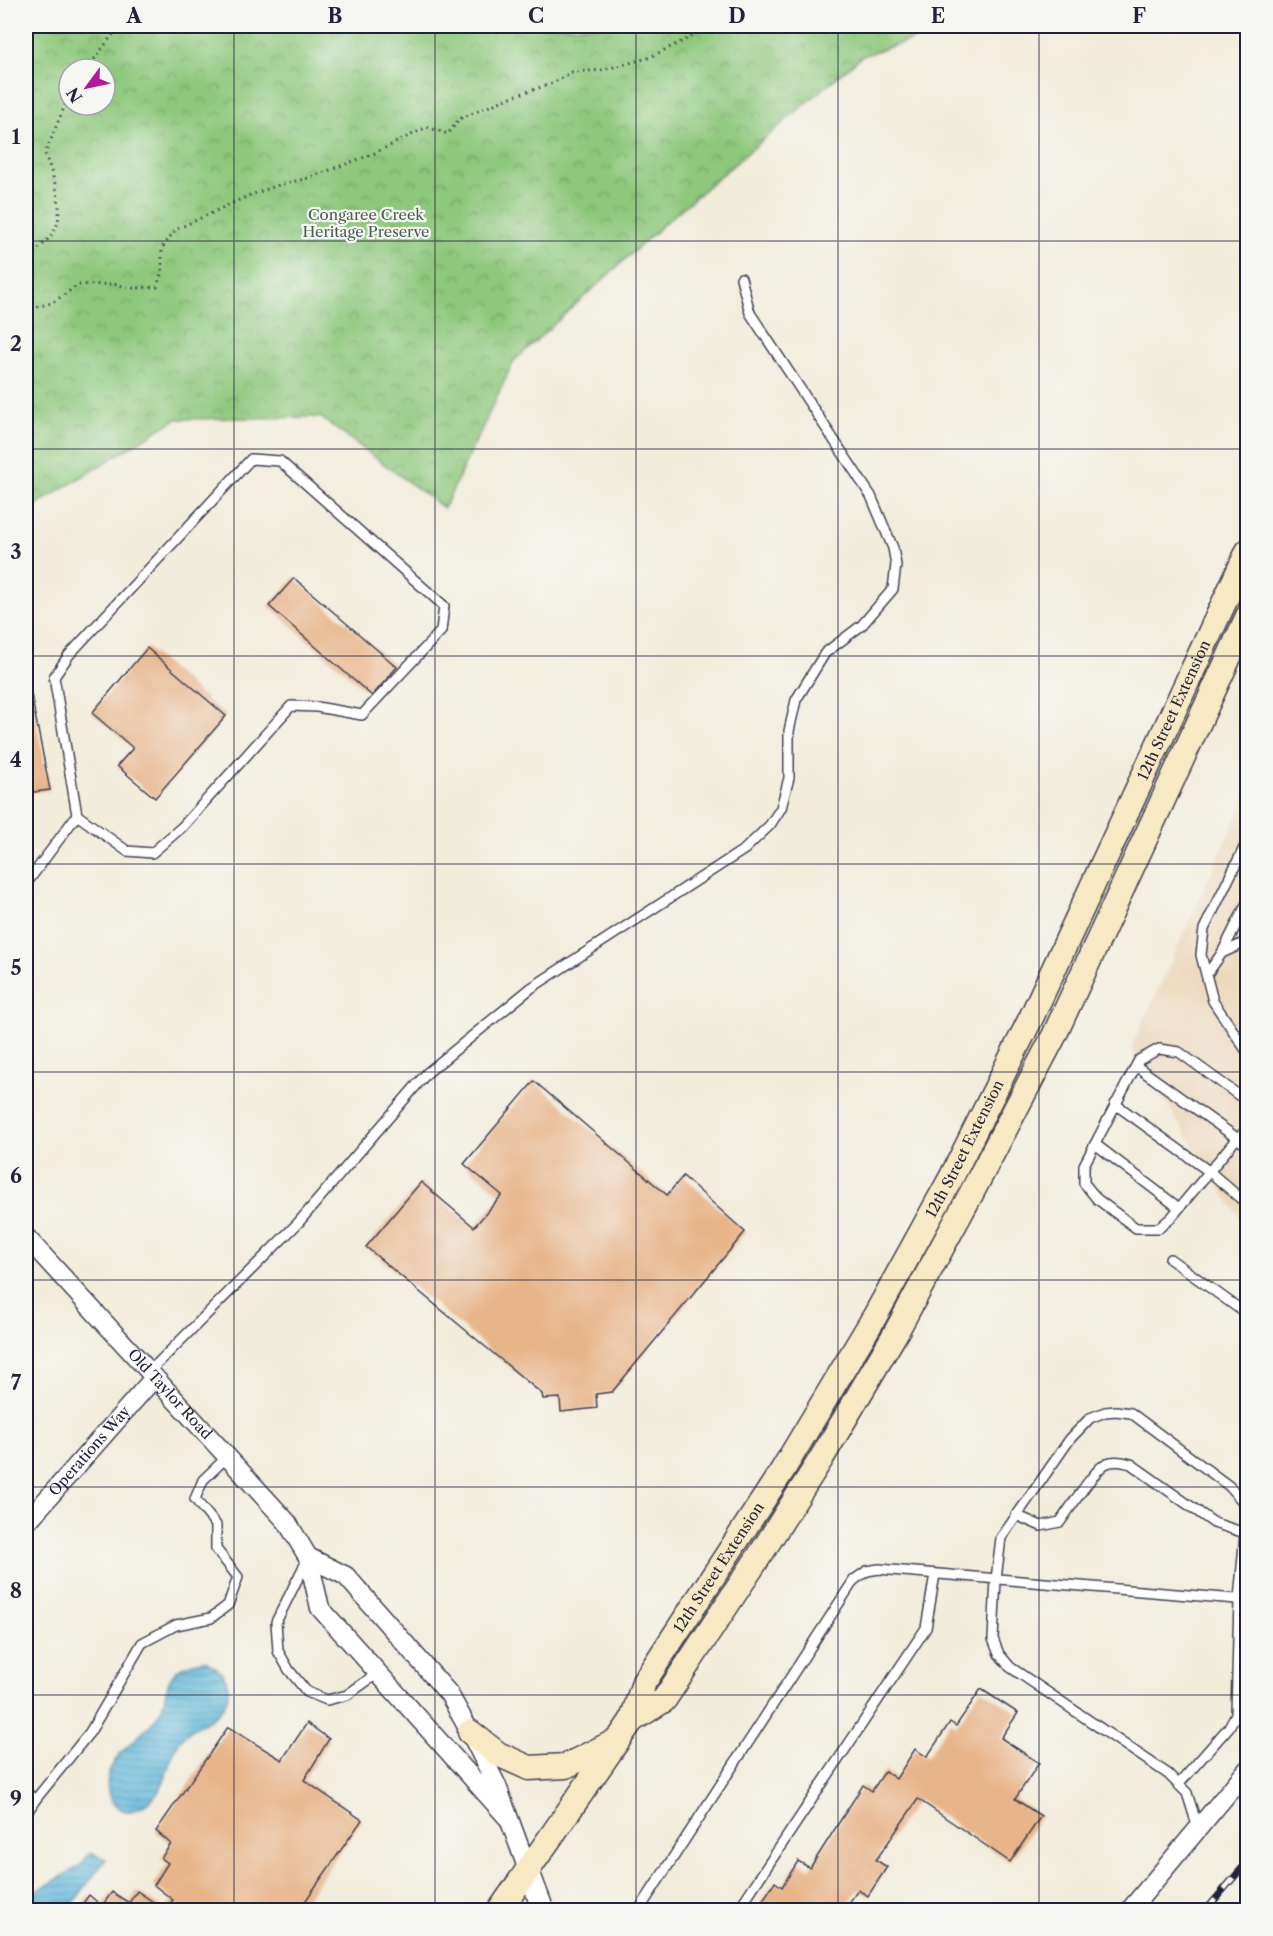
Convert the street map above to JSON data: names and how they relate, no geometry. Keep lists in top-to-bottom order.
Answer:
{
  "streets": {
    "main road": ["12th Street Extension"],
    "street": ["Old Taylor Road", "Operations Way"]
  },
  "crossings": [
    ["12th Street Extension", "Old Taylor Road"],
    ["Old Taylor Road", "Operations Way"]
  ],
  "parks": ["Congaree Creek Heritage Preserve"],
  "north": "bottom left",
  "grid": {
    "columns": [
      "A",
      "B",
      "C",
      "D",
      "E",
      "F"
    ],
    "rows": [
      "1",
      "2",
      "3",
      "4",
      "5",
      "6",
      "7",
      "8",
      "9"
    ]
  }
}
